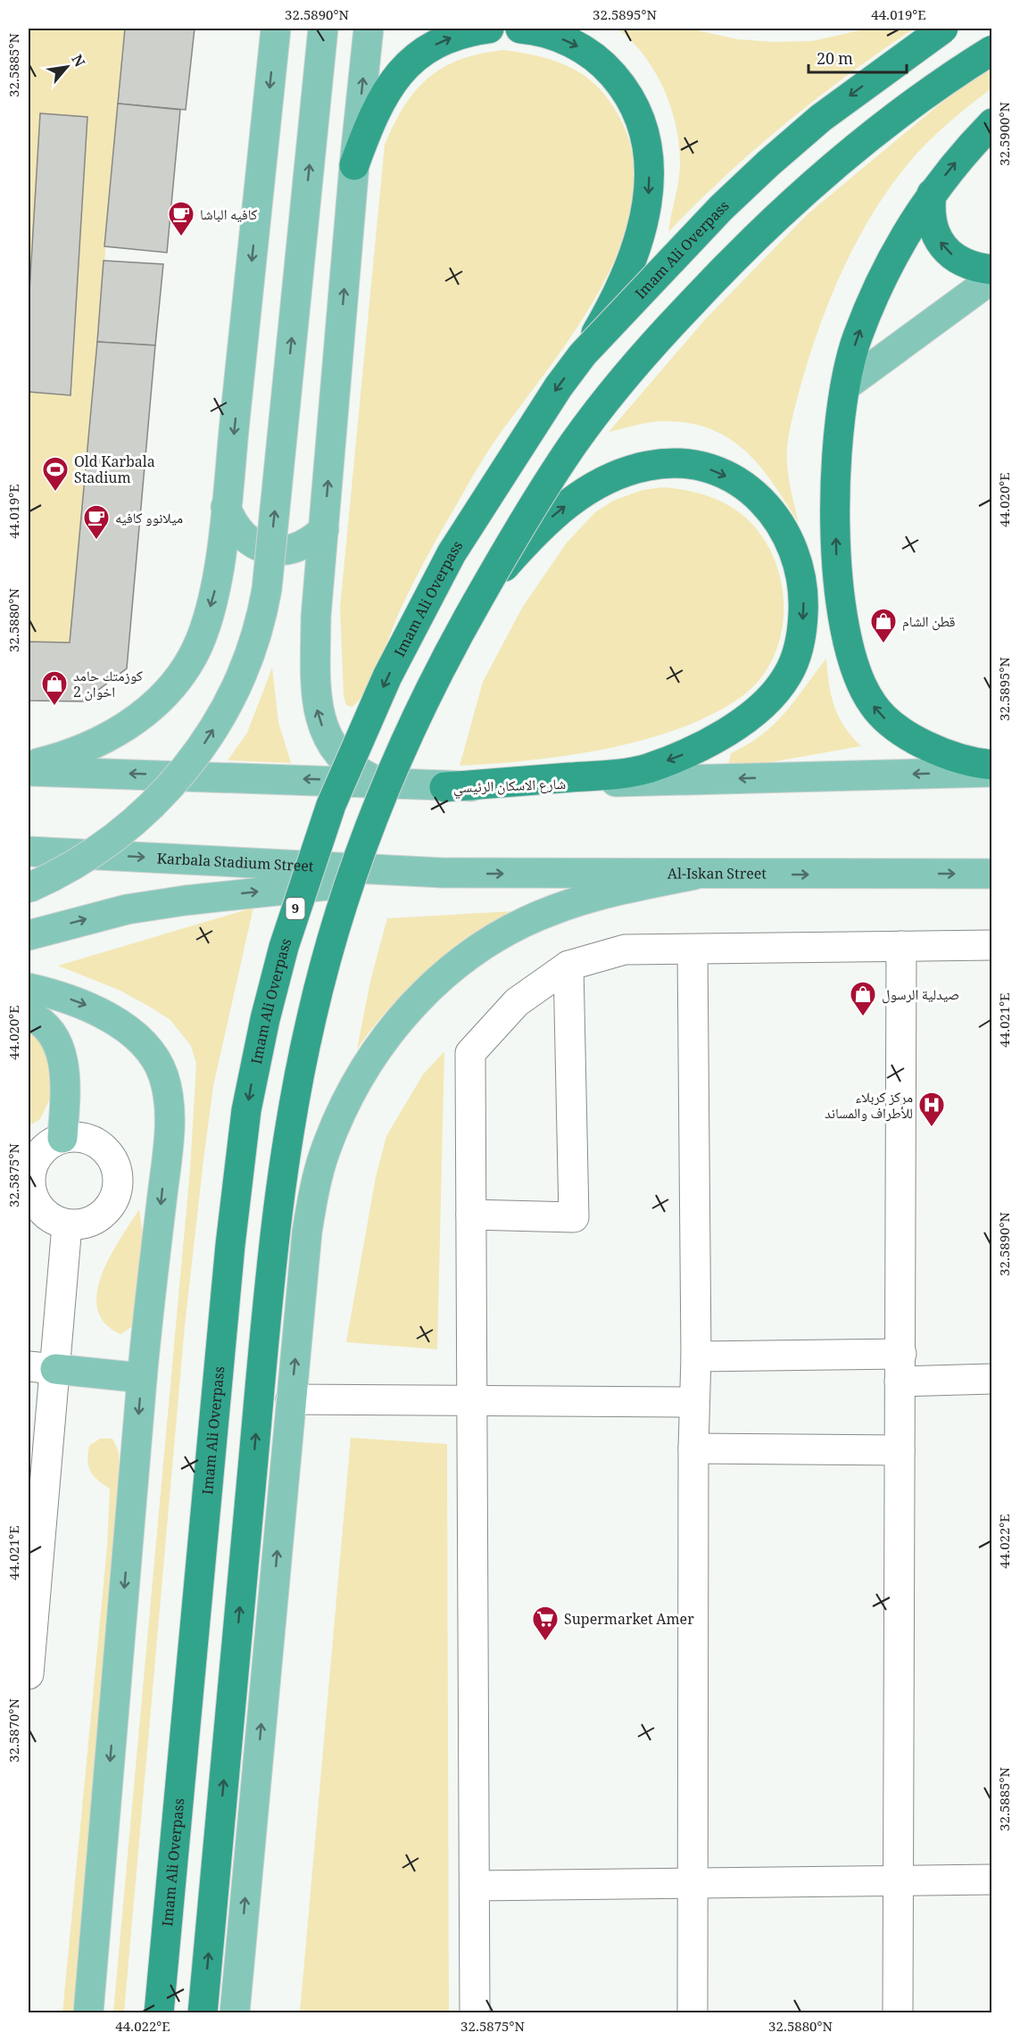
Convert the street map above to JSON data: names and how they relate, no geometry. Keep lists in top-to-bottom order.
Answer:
{
  "streets": {
    "highway": ["Imam Ali Overpass", "9"],
    "main road": ["شارع الاسكان الرئيسي", "Karbala Stadium Street", "Al-Iskan Street"]
  },
  "crossings": [
    ["Karbala Stadium Street", "Al-Iskan Street"]
  ],
  "one_way": ["Al-Iskan Street"],
  "places": {
    "cafe": ["كافيه الباشا", "ميلانوو كافيه"],
    "sports": ["Old Karbala Stadium"],
    "shop": ["قطن الشام", "كوزمتك حامد اخوان 2", "صيدلية الرسول"],
    "hospital": ["مركز كربلاء للأطراف والمساند"],
    "supermarket": ["Supermarket Amer"]
  },
  "scale_bar": "20 m",
  "north": "top right",
  "coordinates": [
    "32.5890°N",
    "32.5895°N",
    "44.019°E",
    "32.5885°N",
    "32.5900°N",
    "44.020°E",
    "32.5880°N",
    "44.021°E",
    "32.5875°N",
    "44.022°E",
    "32.5870°N"
  ]
}
